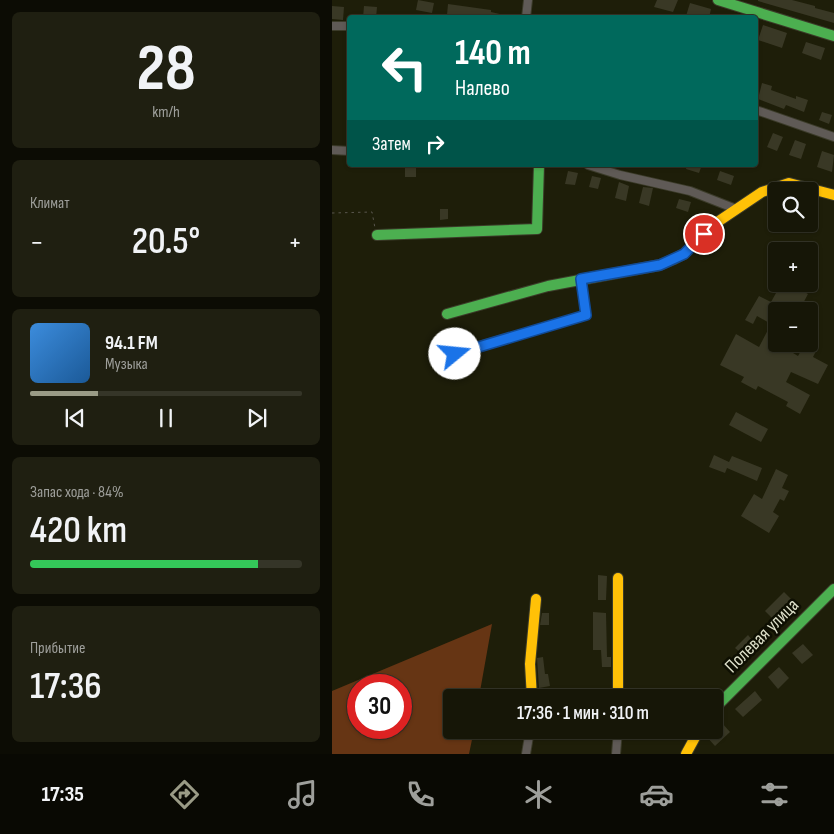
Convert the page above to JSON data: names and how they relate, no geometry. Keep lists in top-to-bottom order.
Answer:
{
  "streets": {
    "street": ["Полевая улица"]
  },
  "page": {
    "tile": [
      ["28", "km/h"],
      "Климат",
      ["Запас хода · 84%", "420 km"],
      ["Прибытие", "17:36"]
    ],
    "turn": ["140 m", "Налево"],
    "then": "Затем",
    "map_buttons": ["+", "−"],
    "heat": ["−", "20.5°", "+"],
    "song": ["94.1 FM", "Музыка"],
    "limit": "30",
    "trip": "17:36 · 1 мин · 310 m",
    "tabs": "17:35"
  }
}
